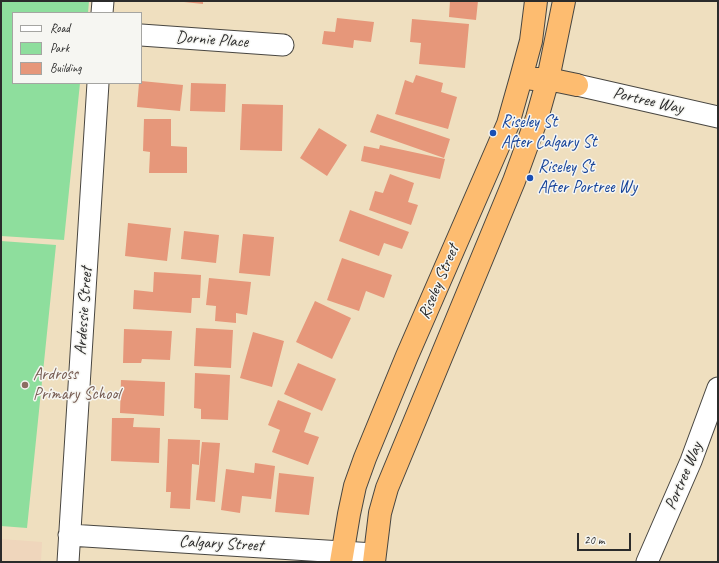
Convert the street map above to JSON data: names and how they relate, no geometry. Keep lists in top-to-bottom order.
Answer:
{
  "streets": {
    "highway": ["Riseley Street"],
    "street": [
      "Dornie Place",
      "Portree Way",
      "Ardessie Street",
      "Calgary Street"
    ]
  },
  "crossings": [
    ["Riseley Street", "Calgary Street"],
    ["Ardessie Street", "Calgary Street"]
  ],
  "places": ["Riseley St After Calgary St", "Riseley St After Portree Wy", "Ardross Primary School"],
  "legend": ["Road", "Park", "Building"],
  "scale_bar": "20 m"
}
